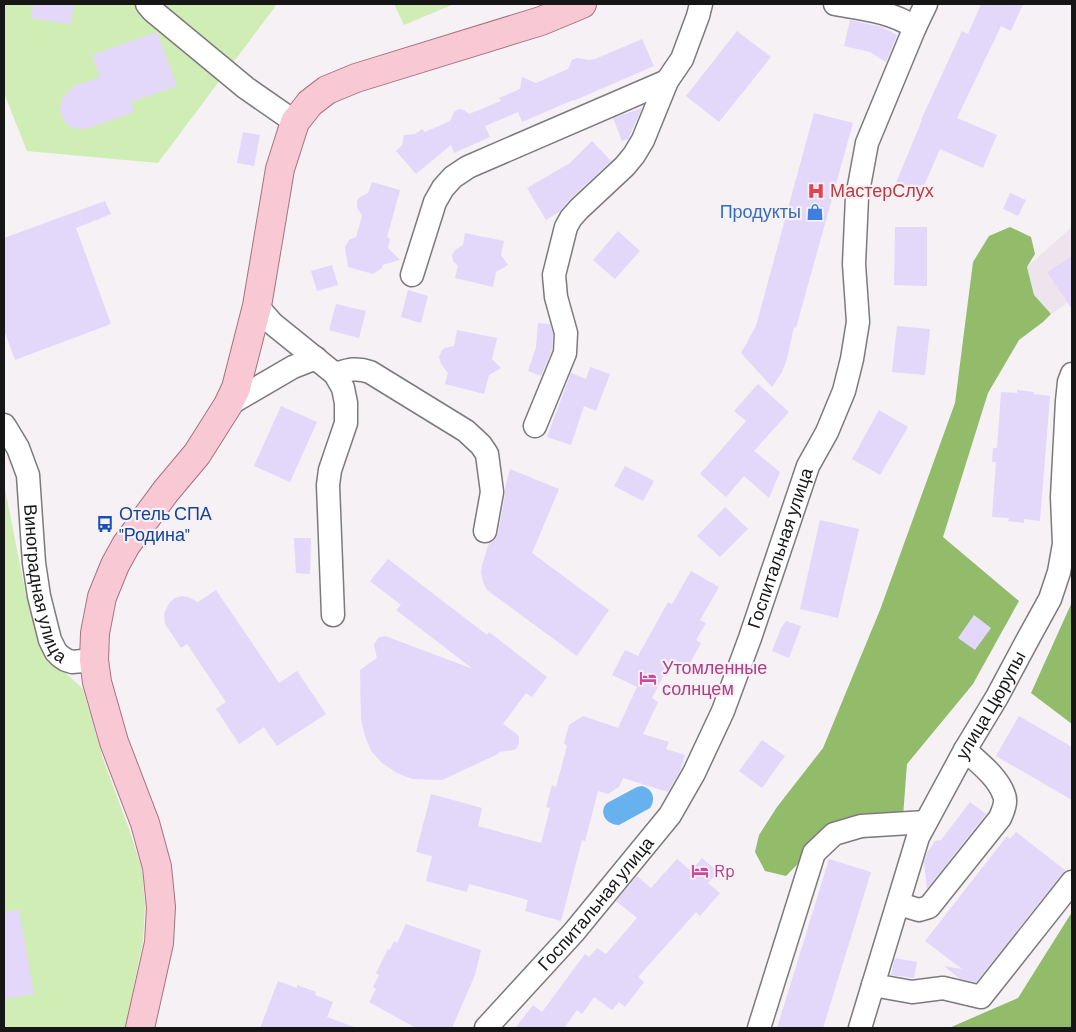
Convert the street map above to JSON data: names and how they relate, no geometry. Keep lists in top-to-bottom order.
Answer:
{
  "streets": {
    "main road": ["Виноградная улица"],
    "street": ["Госпитальная улица", "улица Цюрупы"]
  },
  "places": {
    "hospital": ["МастерСлух"],
    "shop": ["Продукты"],
    "bus stop": ["Отель СПА \"Родина\""],
    "hotel": ["Утомленные солнцем", "Rp"]
  }
}
